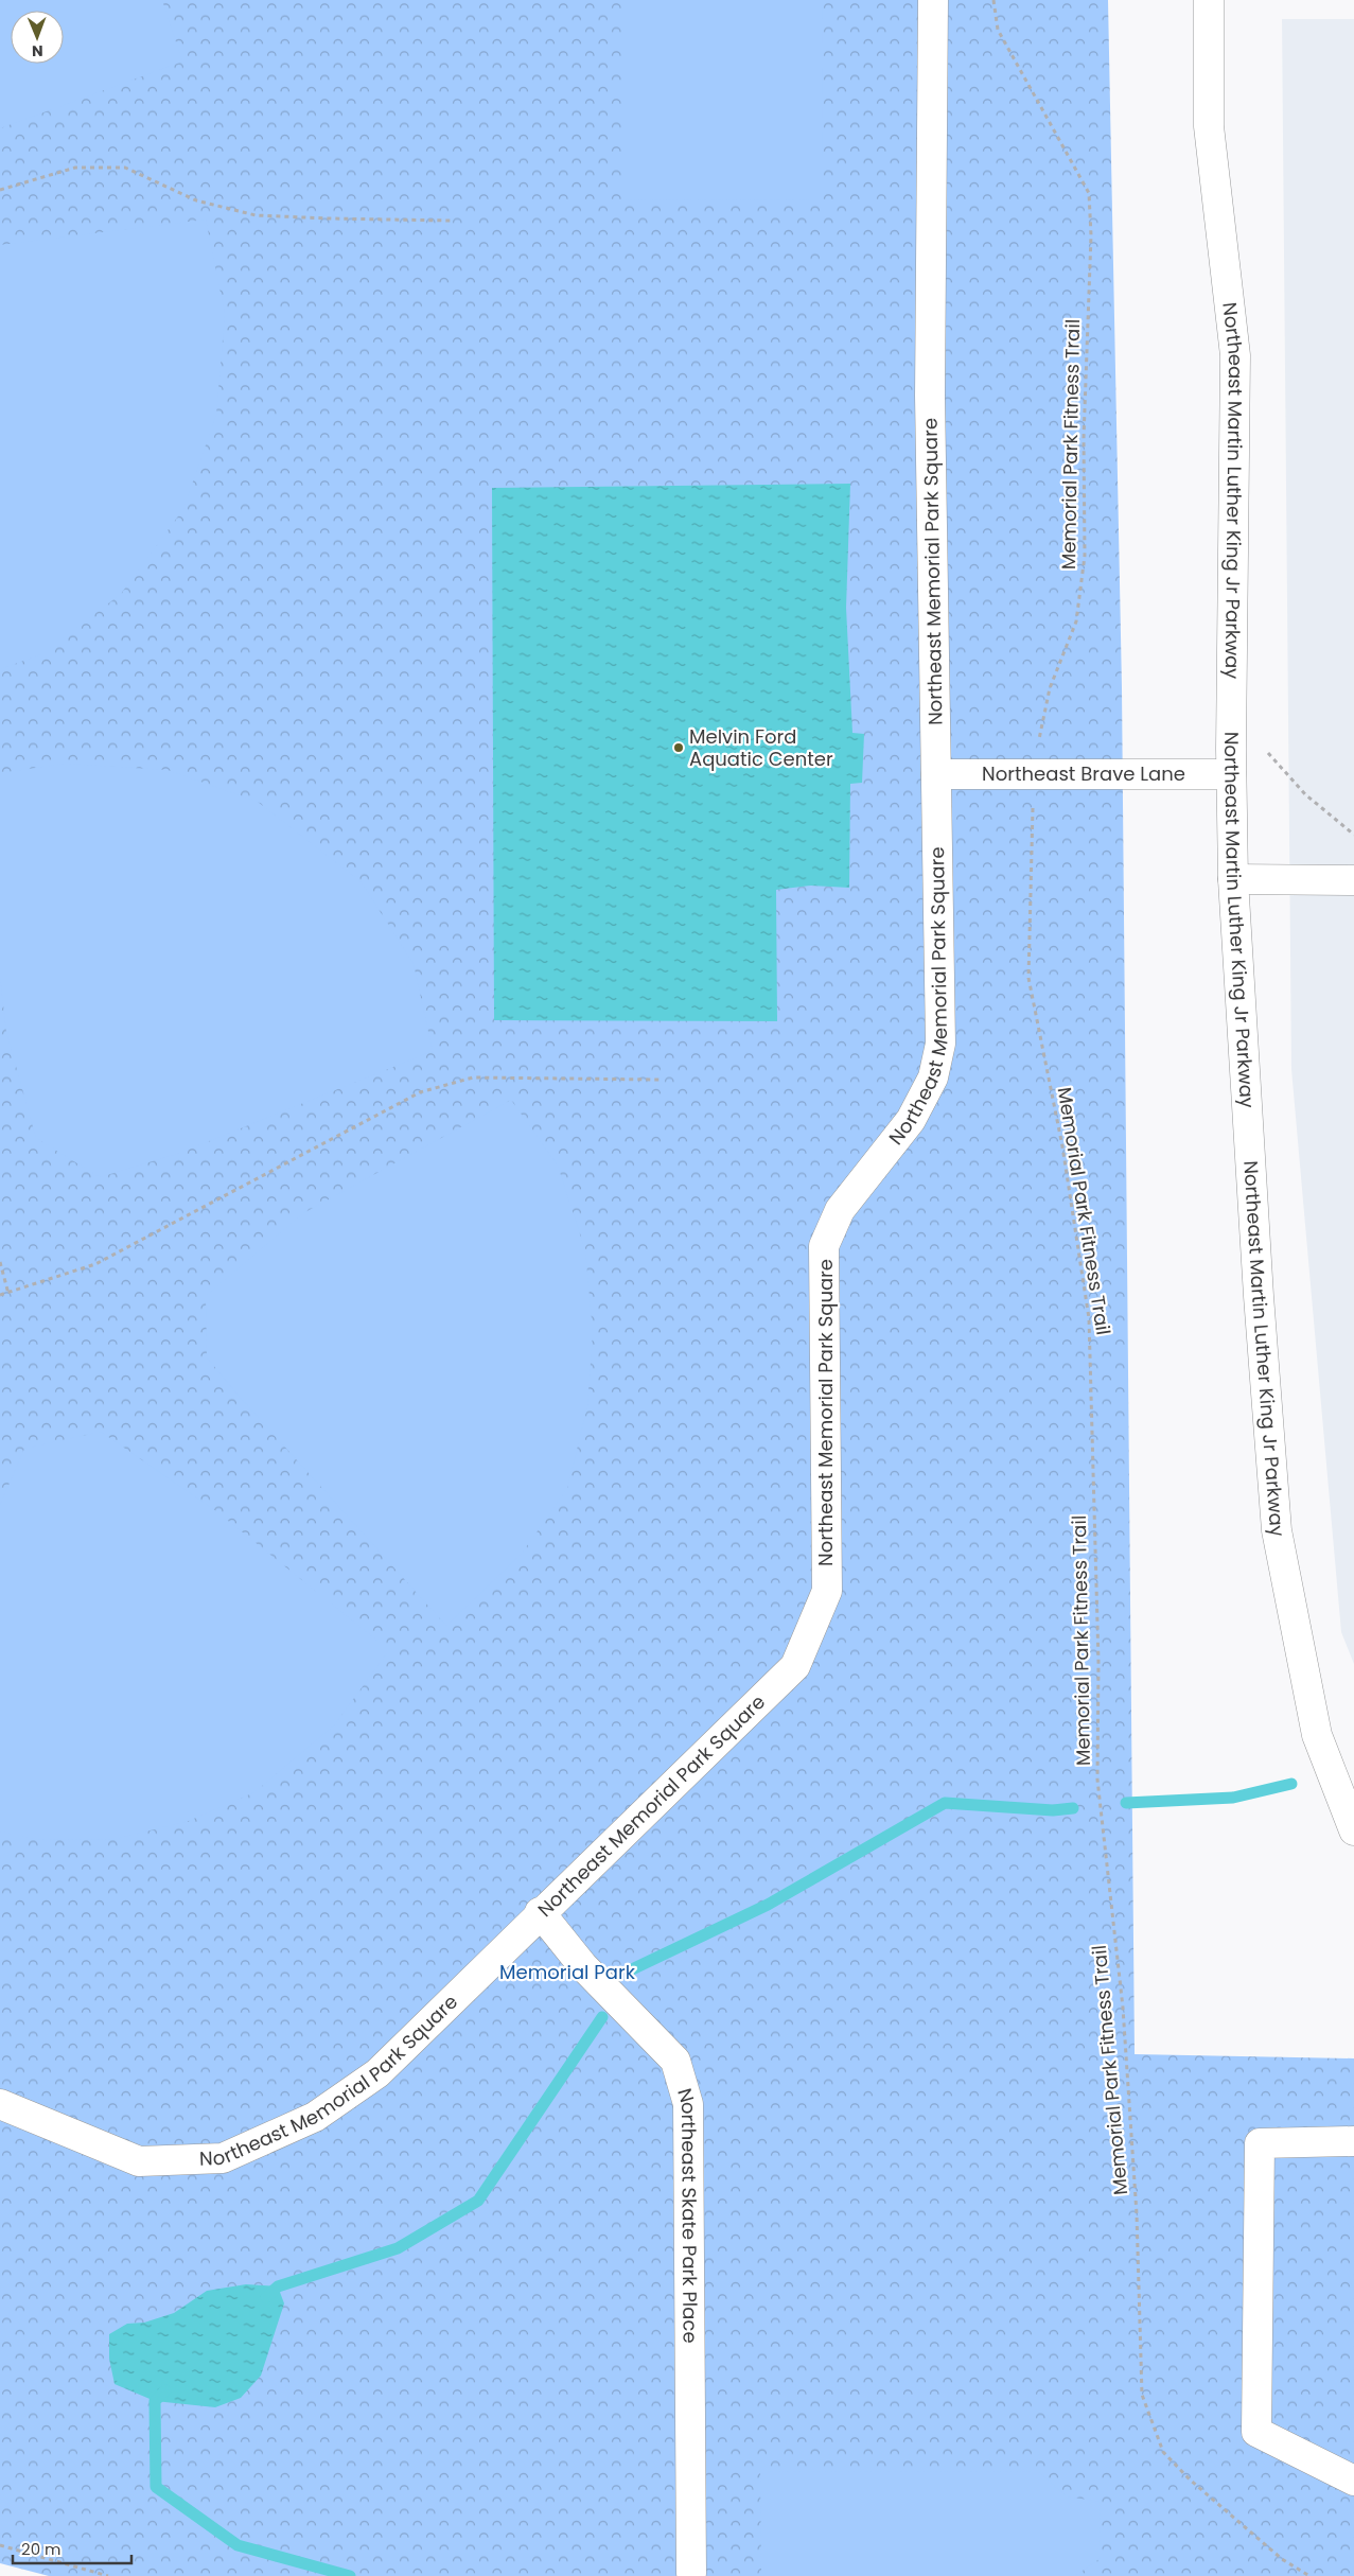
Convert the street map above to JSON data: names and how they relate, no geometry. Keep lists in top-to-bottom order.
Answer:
{
  "streets": {
    "street": [
      "Northeast Martin Luther King Jr Parkway",
      "Northeast Memorial Park Square",
      "Northeast Brave Lane",
      "Northeast Skate Park Place"
    ],
    "path": ["Memorial Park Fitness Trail"]
  },
  "crossings": [
    ["Memorial Park Fitness Trail", "Northeast Brave Lane"],
    ["Northeast Martin Luther King Jr Parkway", "Northeast Brave Lane"],
    ["Northeast Memorial Park Square", "Northeast Brave Lane"],
    ["Northeast Memorial Park Square", "Northeast Skate Park Place"]
  ],
  "parks": ["Memorial Park"],
  "places": ["Melvin Ford Aquatic Center"],
  "scale_bar": "20 m",
  "north": "bottom"
}
